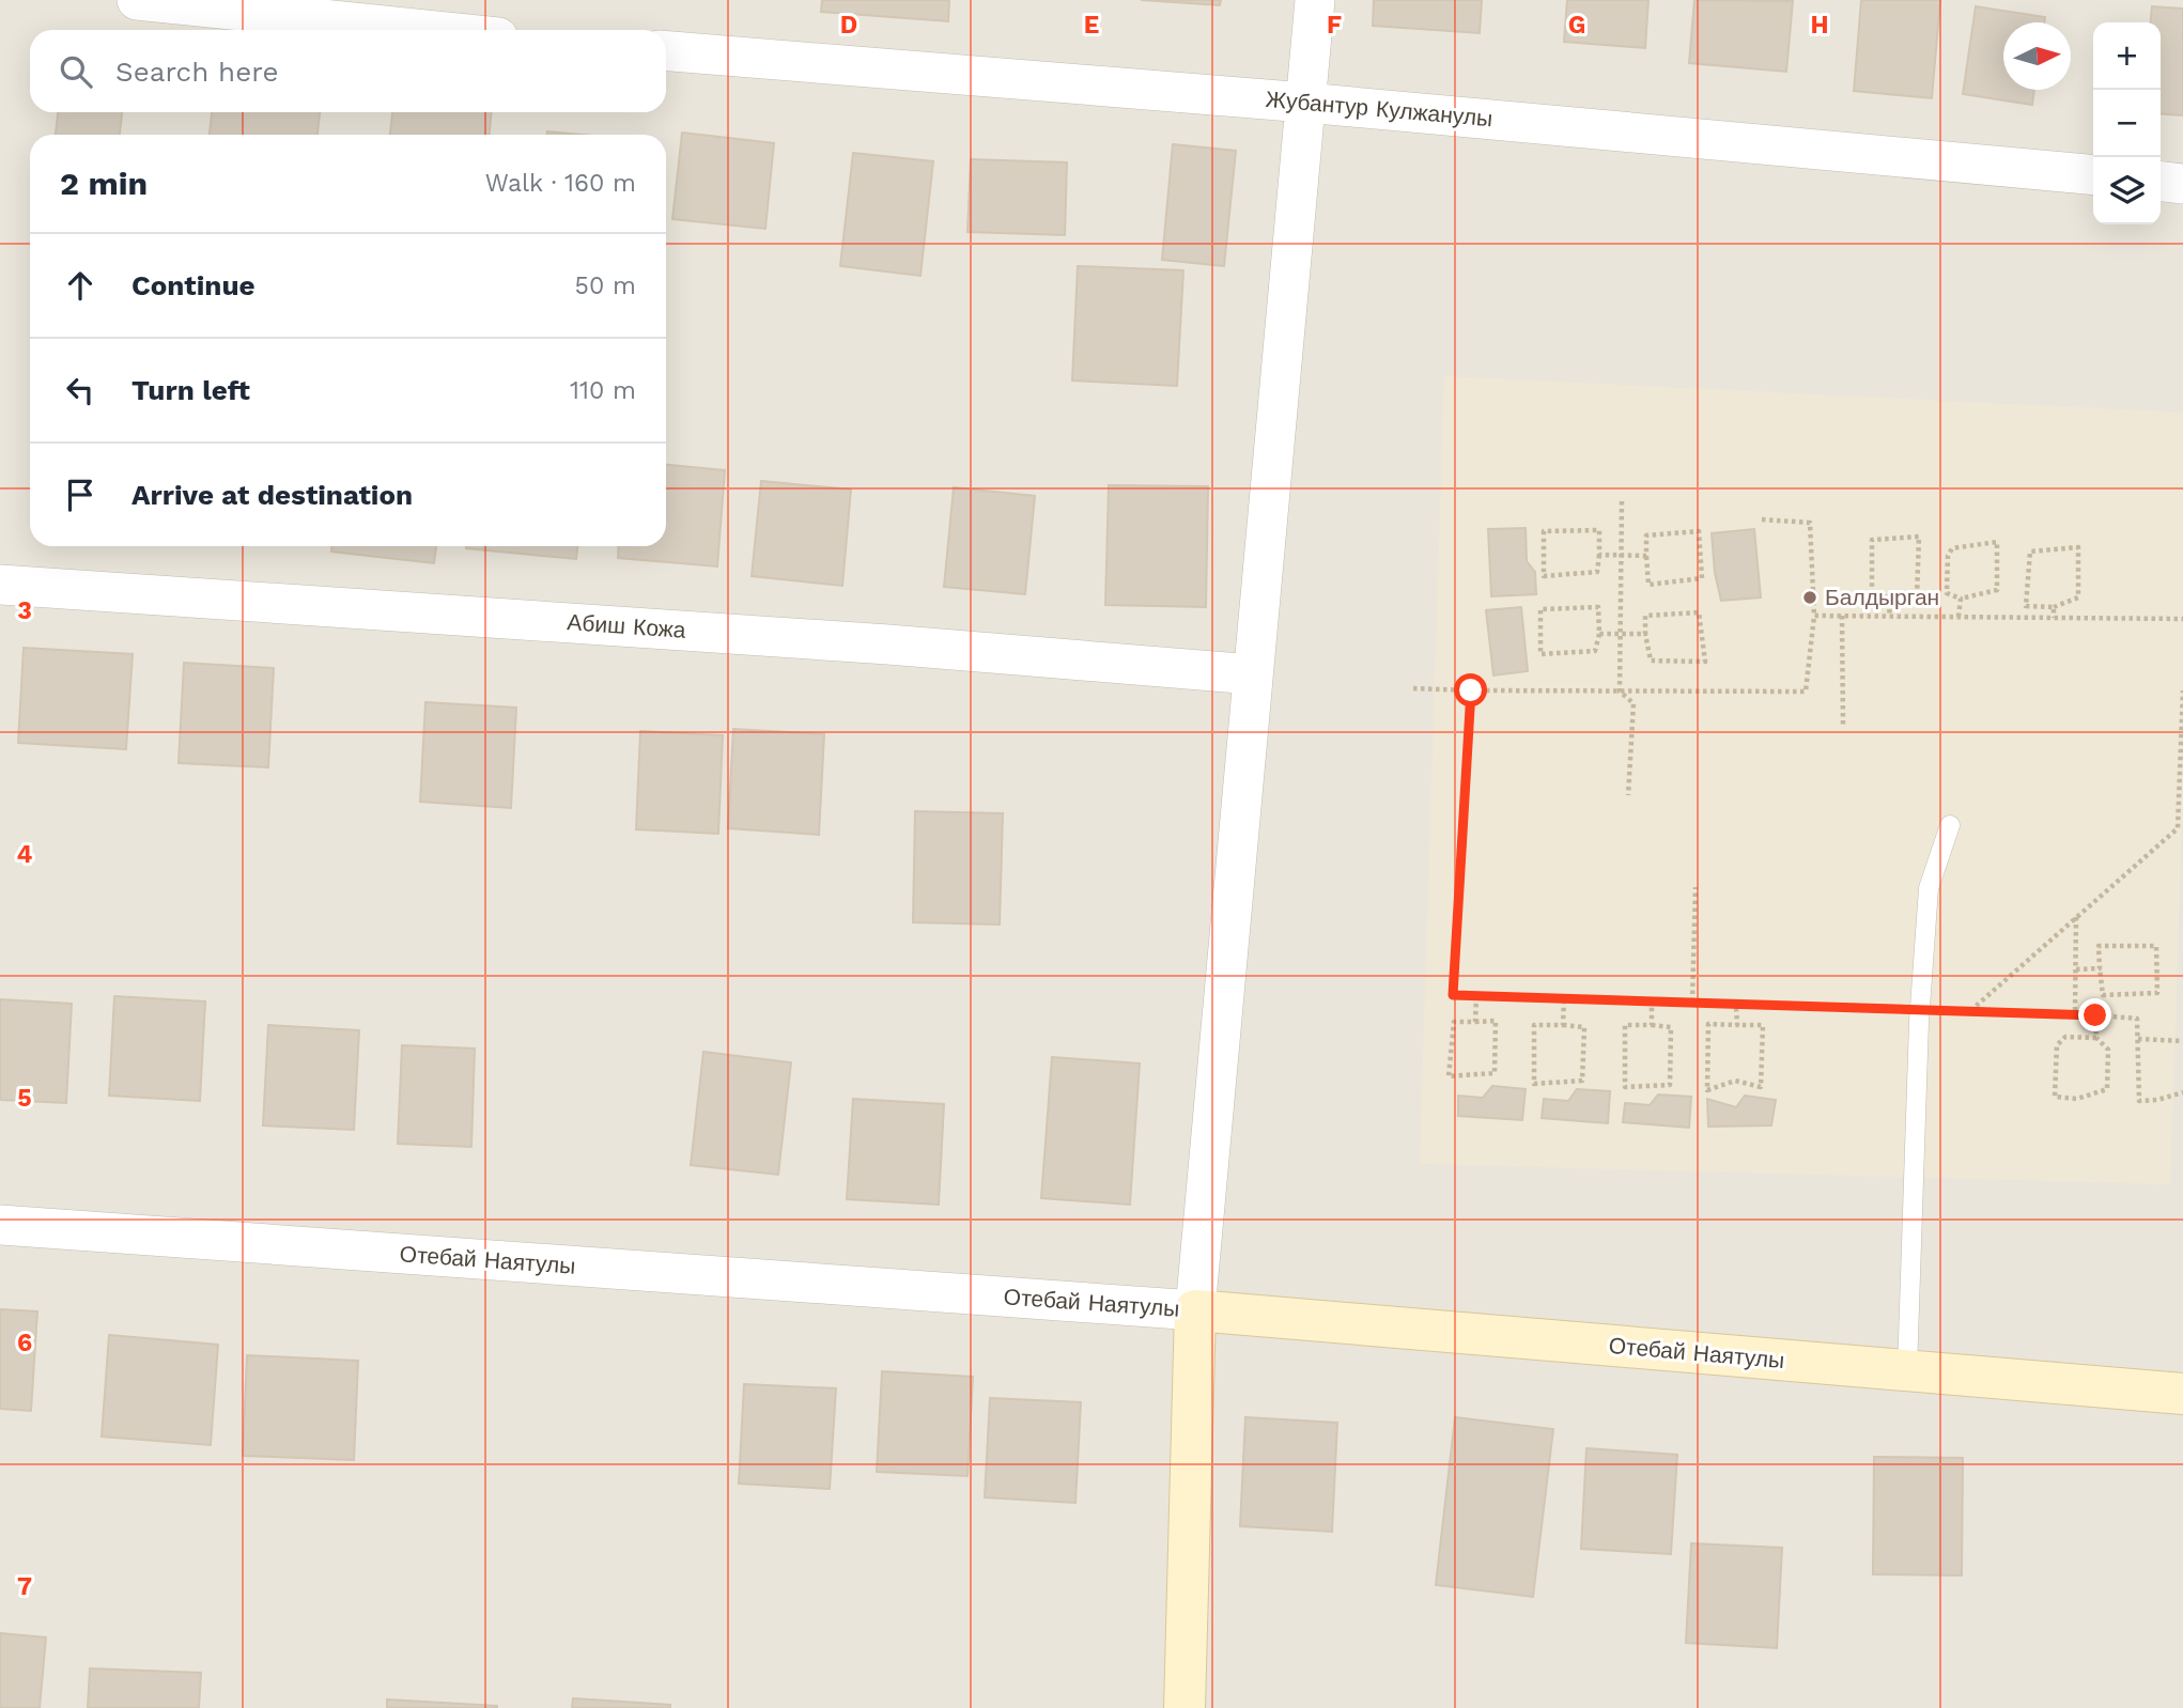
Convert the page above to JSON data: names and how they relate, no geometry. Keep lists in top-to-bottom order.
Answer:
{
  "streets": {
    "street": ["Жубантур Кулжанулы", "Абиш Кожа", "Отебай Наятулы"]
  },
  "places": ["Балдырган"],
  "north": "right",
  "page": {
    "map_buttons": ["+", "−"],
    "search": "Search here",
    "heading": ["2 min", "Walk · 160 m"],
    "list": [
      ["Continue", "50 m"],
      ["Turn left", "110 m"],
      "Arrive at destination"
    ]
  },
  "grid": {
    "columns": [
      "D",
      "E",
      "F",
      "G",
      "H"
    ],
    "rows": [
      "3",
      "4",
      "5",
      "6",
      "7"
    ]
  }
}
